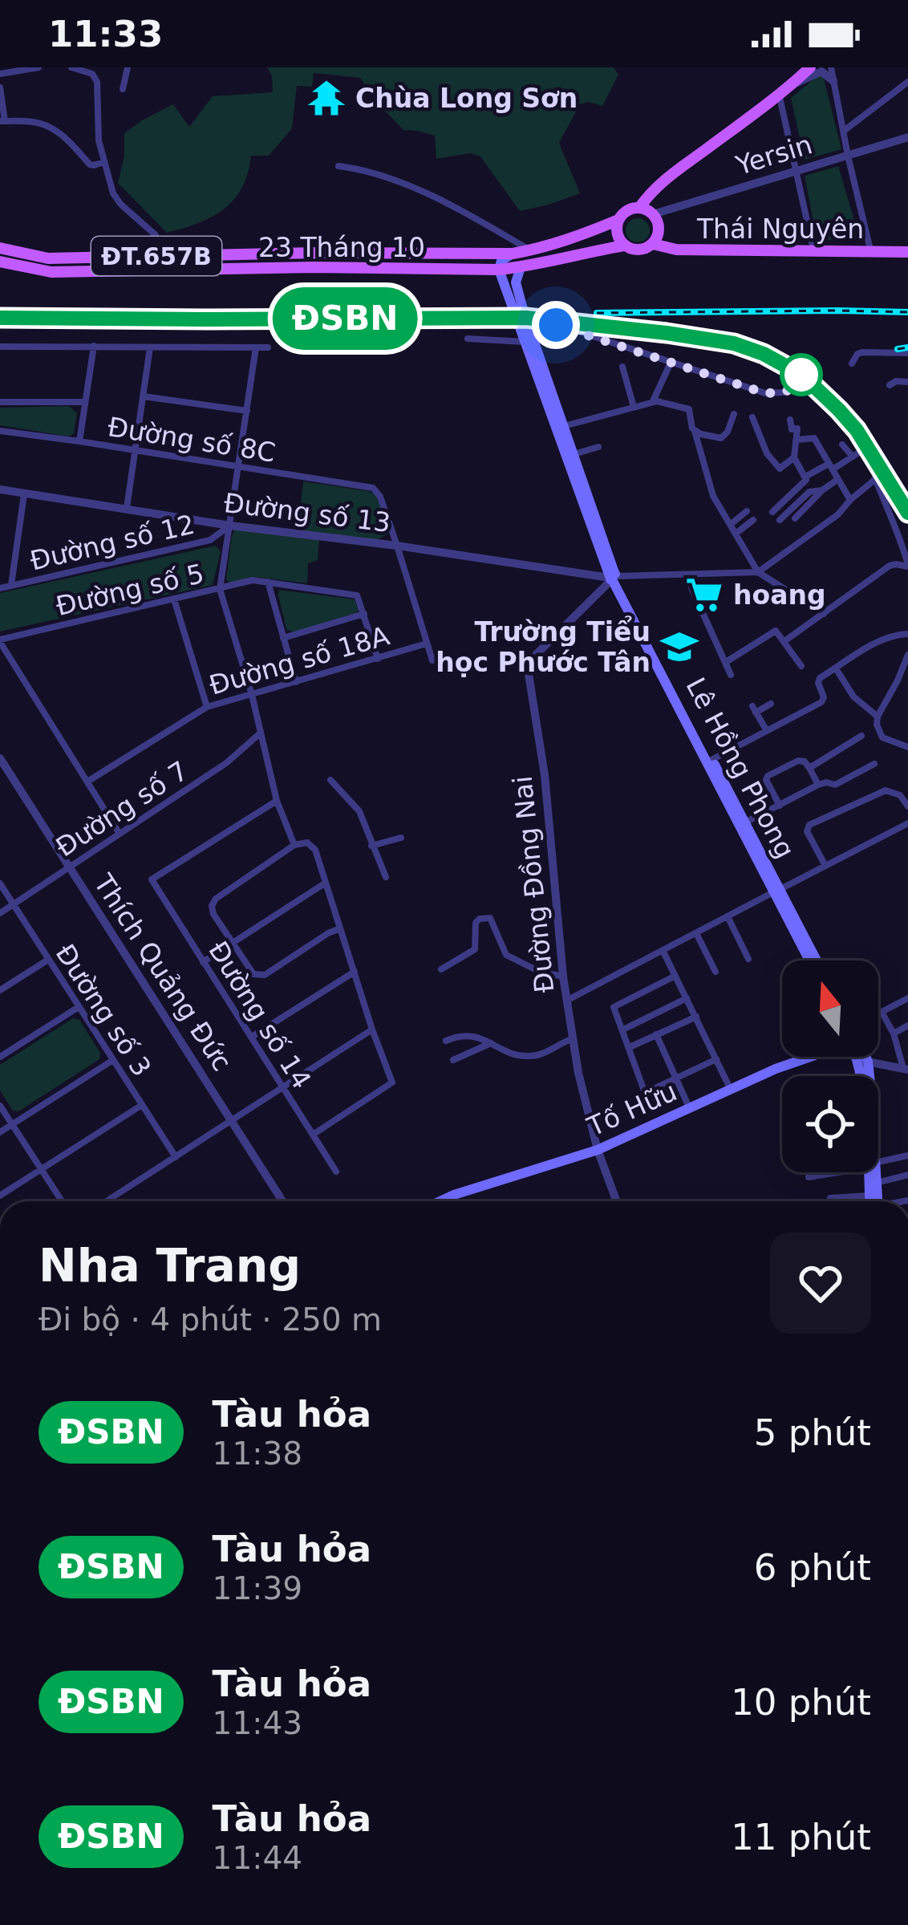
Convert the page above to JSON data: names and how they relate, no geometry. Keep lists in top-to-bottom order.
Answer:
{
  "streets": {
    "main road": [
      "Thái Nguyên",
      "23 Tháng 10",
      "ĐT.657B",
      "Lê Hồng Phong",
      "Tố Hữu"
    ],
    "street": [
      "Yersin",
      "Đường số 8C",
      "Đường số 13",
      "Đường số 12",
      "Đường số 5",
      "Đường số 18A",
      "Đường số 7",
      "Đường Đồng Nai",
      "Thích Quảng Đức",
      "Đường số 3",
      "Đường số 14"
    ]
  },
  "crossings": [
    ["Yersin", "Thái Nguyên"],
    ["Yersin", "23 Tháng 10"],
    ["Yersin", "ĐT.657B"],
    ["Thái Nguyên", "23 Tháng 10"],
    ["Thái Nguyên", "ĐT.657B"],
    ["23 Tháng 10", "ĐT.657B"],
    ["23 Tháng 10", "Lê Hồng Phong"],
    ["Đường số 8C", "Đường số 13"],
    ["Đường số 13", "Đường số 12"],
    ["Đường số 13", "Lê Hồng Phong"],
    ["Đường số 13", "Đường Đồng Nai"],
    ["Lê Hồng Phong", "Đường Đồng Nai"],
    ["Đường số 7", "Thích Quảng Đức"],
    ["Đường số 7", "Đường số 3"],
    ["Đường Đồng Nai", "Tố Hữu"]
  ],
  "places": {
    "temple": ["Chùa Long Sơn"],
    "supermarket": ["hoang"],
    "school or university": ["Trường Tiểu học Phước Tân"]
  },
  "north": "top",
  "page": {
    "status": "11:33",
    "on_map": "ĐSBN",
    "heading": ["Nha Trang", "Đi bộ · 4 phút · 250 m"],
    "list": [
      {
        "mark": "ĐSBN",
        "name": "Tàu hỏa",
        "note": "11:38",
        "value": "5 phút"
      },
      {
        "mark": "ĐSBN",
        "name": "Tàu hỏa",
        "note": "11:39",
        "value": "6 phút"
      },
      {
        "mark": "ĐSBN",
        "name": "Tàu hỏa",
        "note": "11:43",
        "value": "10 phút"
      },
      {
        "mark": "ĐSBN",
        "name": "Tàu hỏa",
        "note": "11:44",
        "value": "11 phút"
      }
    ]
  }
}
